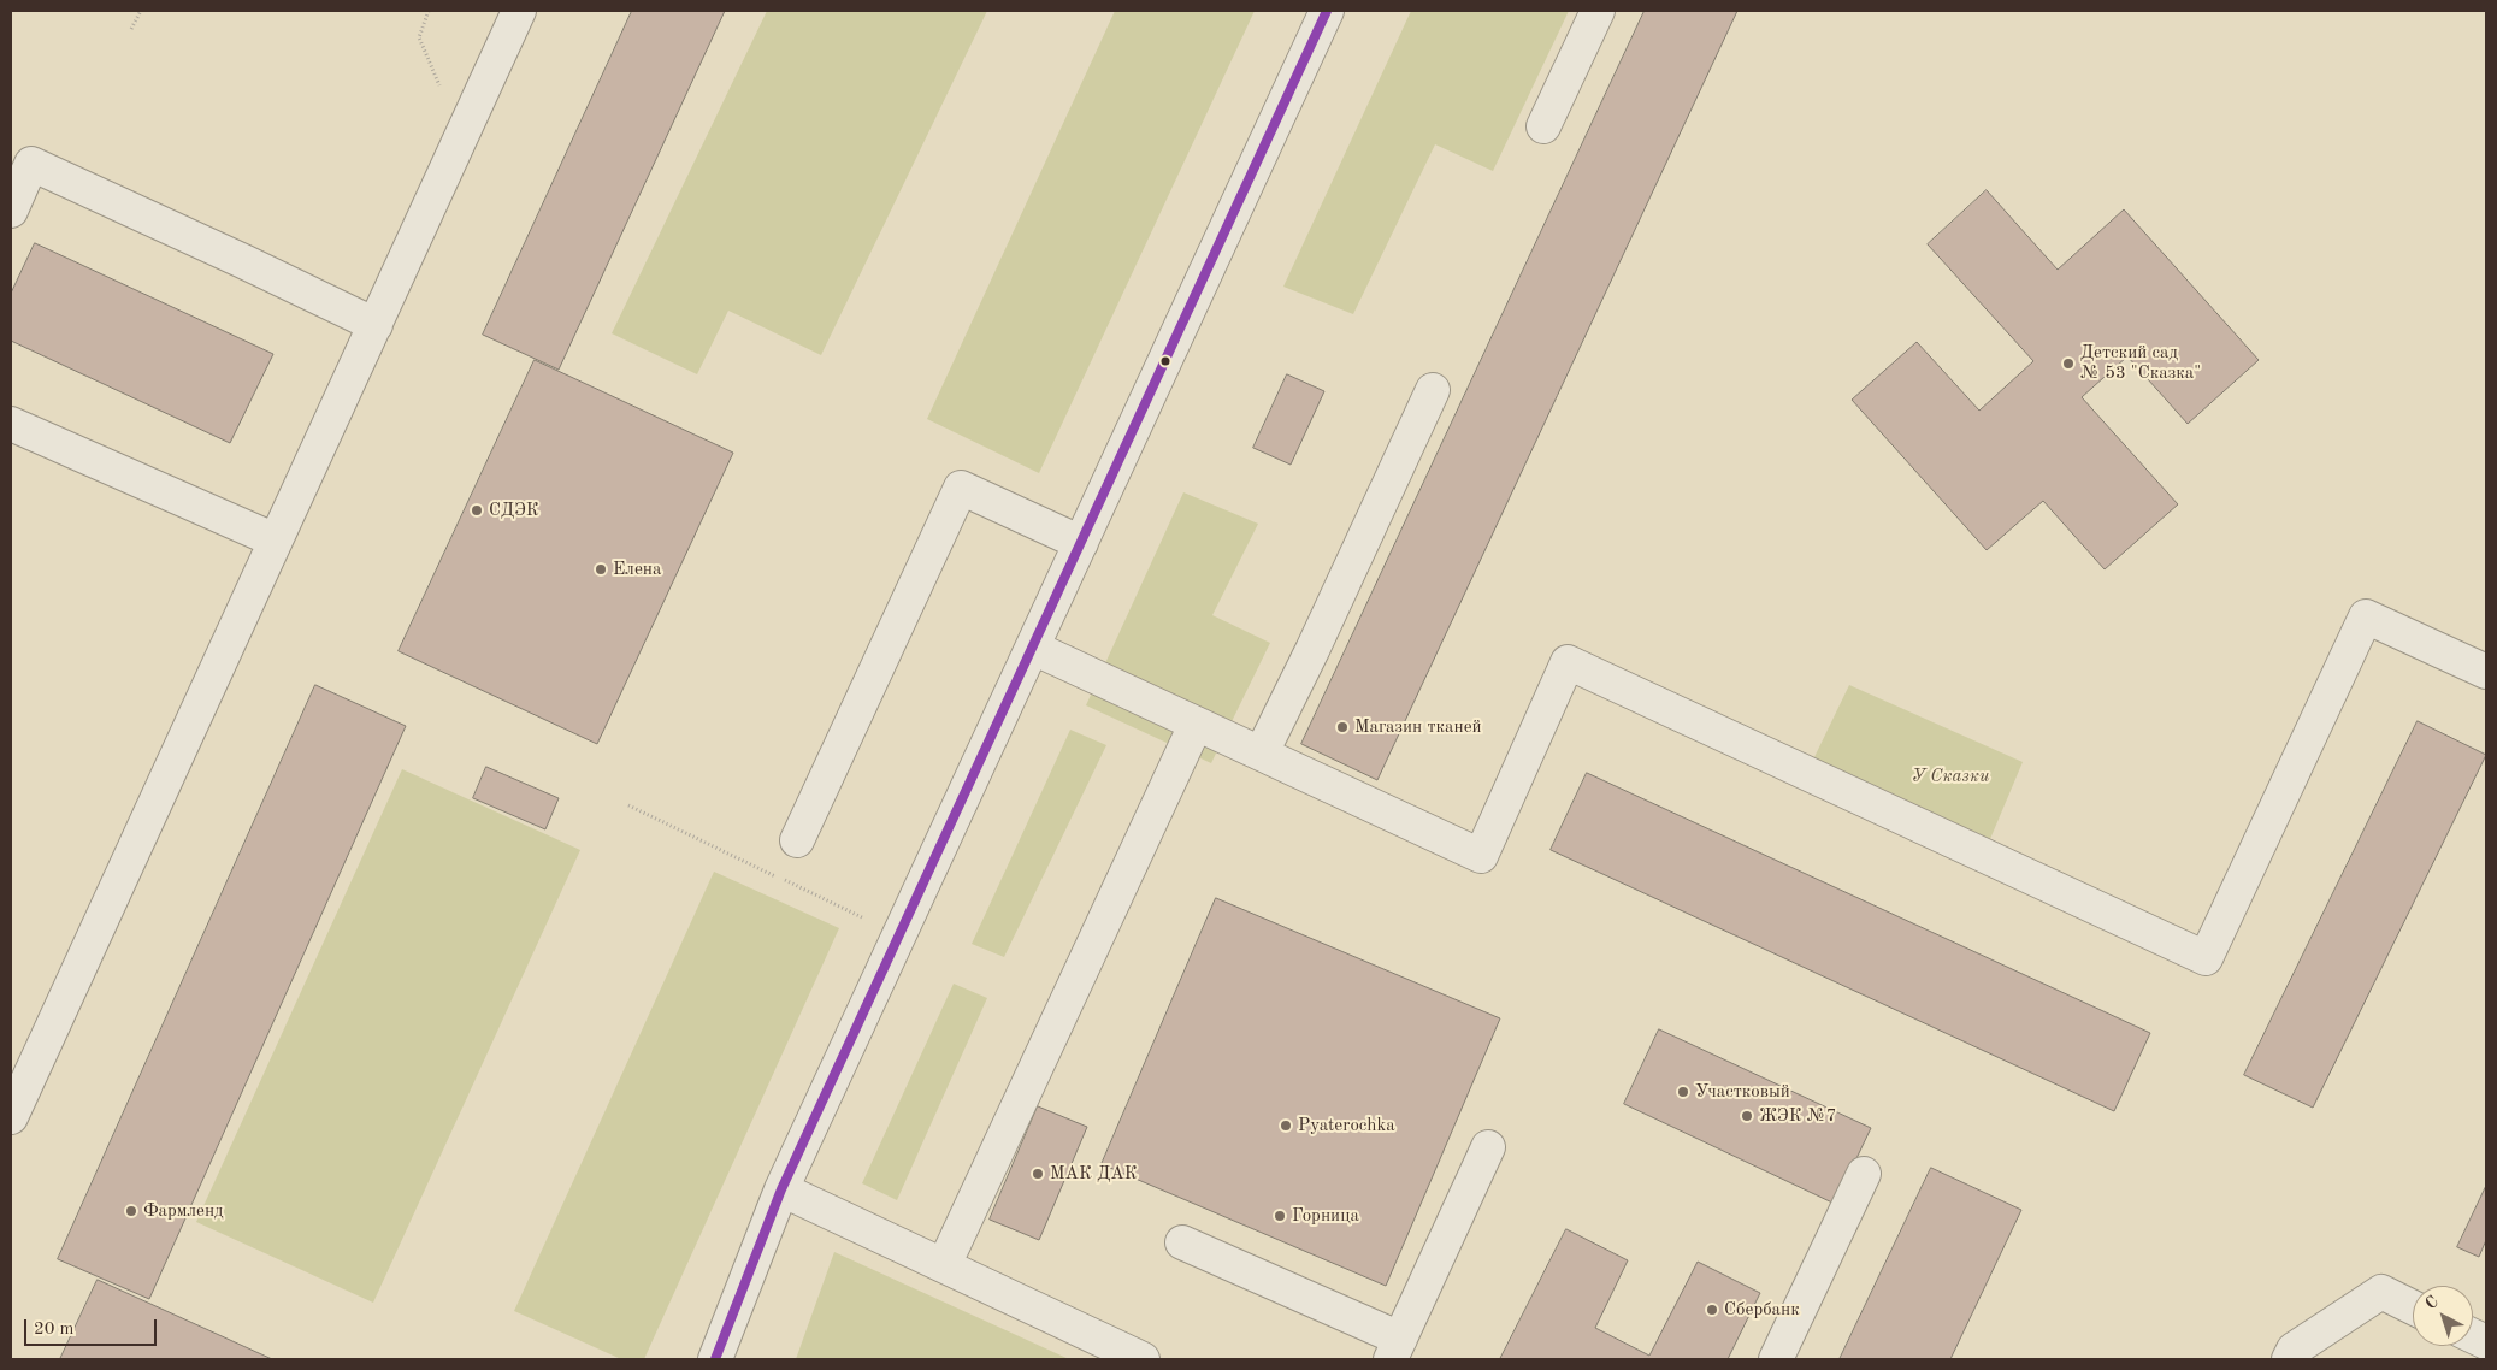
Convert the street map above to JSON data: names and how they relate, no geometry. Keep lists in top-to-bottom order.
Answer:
{
  "parks": ["У Сказки"],
  "places": [
    "Детский сад № 53 \"Сказка\"",
    "СДЭК",
    "Елена",
    "Магазин тканей",
    "Участковый",
    "ЖЭК №7",
    "Pyaterochka",
    "МАК ДАК",
    "Фармленд",
    "Горница",
    "Сбербанк"
  ],
  "scale_bar": "20 m",
  "north": "top left"
}
